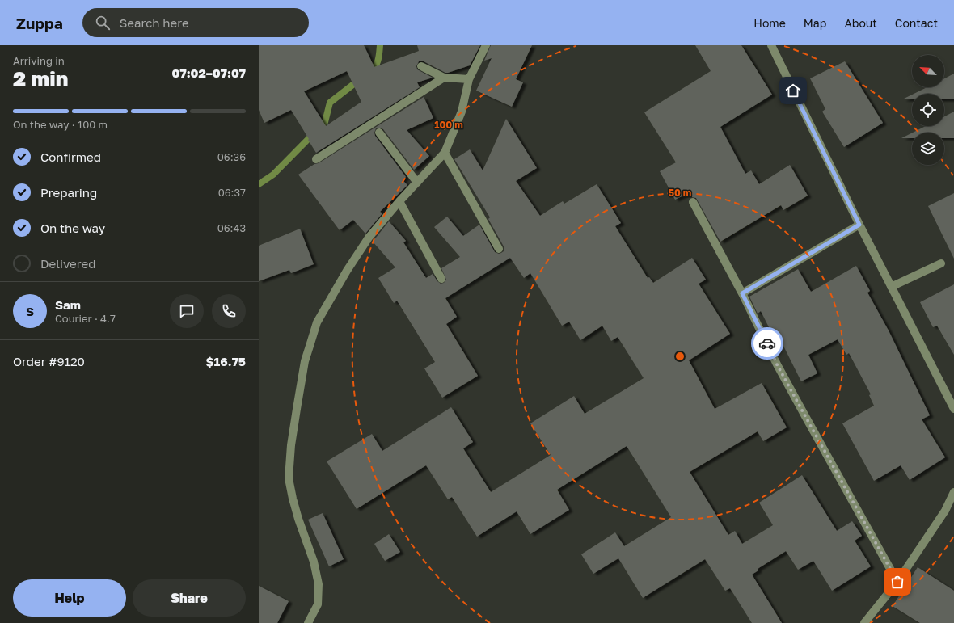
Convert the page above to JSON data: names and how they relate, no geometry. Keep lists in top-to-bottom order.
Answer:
{
  "north": "top left",
  "page": {
    "header": "Zuppa",
    "search": "Search here",
    "nav": [
      "Home",
      "Map",
      "About",
      "Contact"
    ],
    "heading": ["2 min", "Arriving in", "07:02–07:07"],
    "panel": [
      "Sam",
      "Courier · 4.7",
      "Order #9120",
      "$16.75"
    ],
    "bar": "On the way · 100 m",
    "list": [
      ["Confirmed", "06:36"],
      ["Preparing", "06:37"],
      ["On the way", "06:43"],
      "Delivered"
    ],
    "round": "S",
    "buttons": ["Help", "Share"]
  },
  "rings": ["100 m", "50 m"]
}
